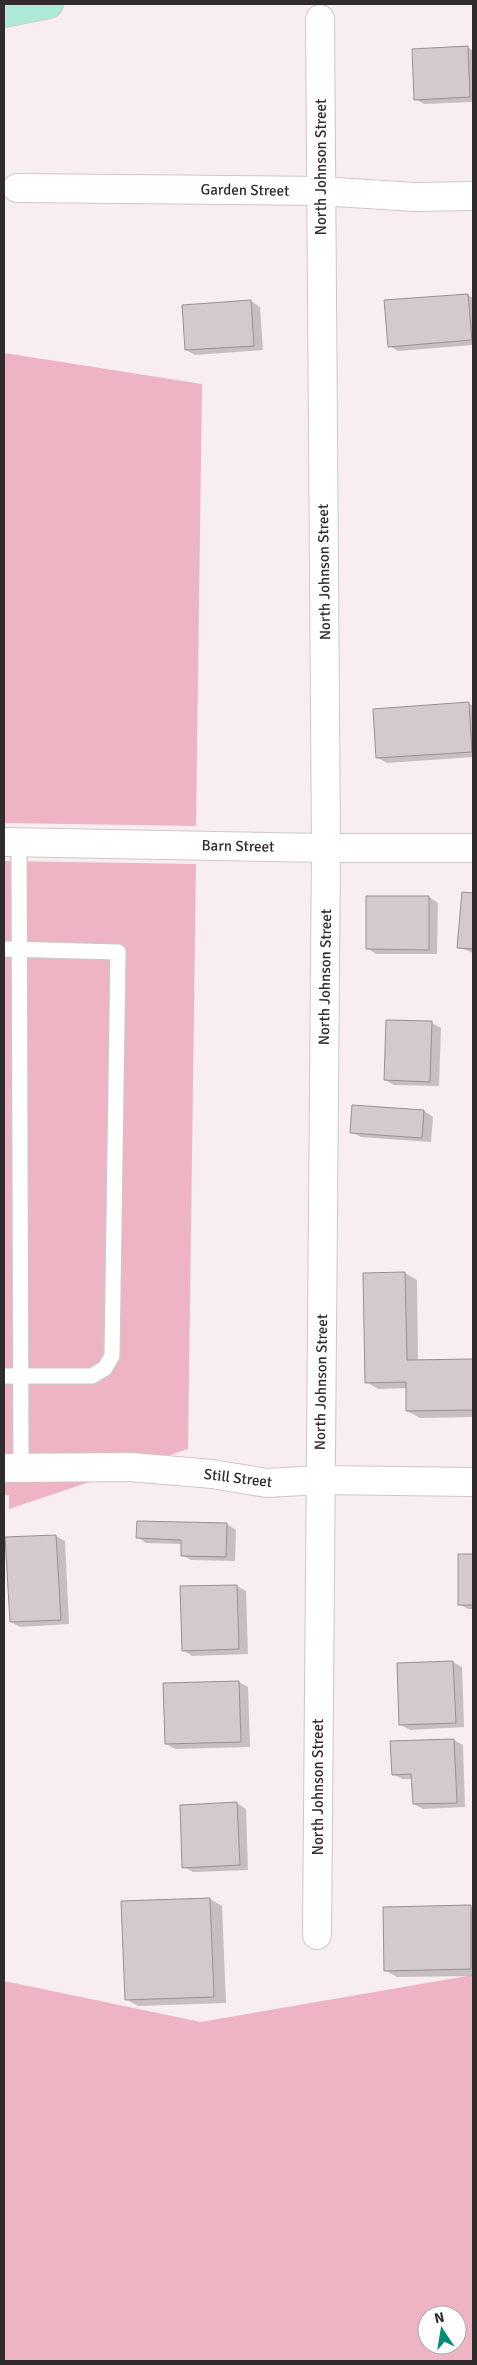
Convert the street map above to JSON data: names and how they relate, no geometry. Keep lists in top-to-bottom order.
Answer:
{
  "streets": {
    "street": [
      "North Johnson Street",
      "Garden Street",
      "Barn Street",
      "Still Street"
    ]
  },
  "crossings": [
    ["North Johnson Street", "Garden Street"],
    ["North Johnson Street", "Barn Street"],
    ["North Johnson Street", "Still Street"]
  ],
  "north": "top"
}
